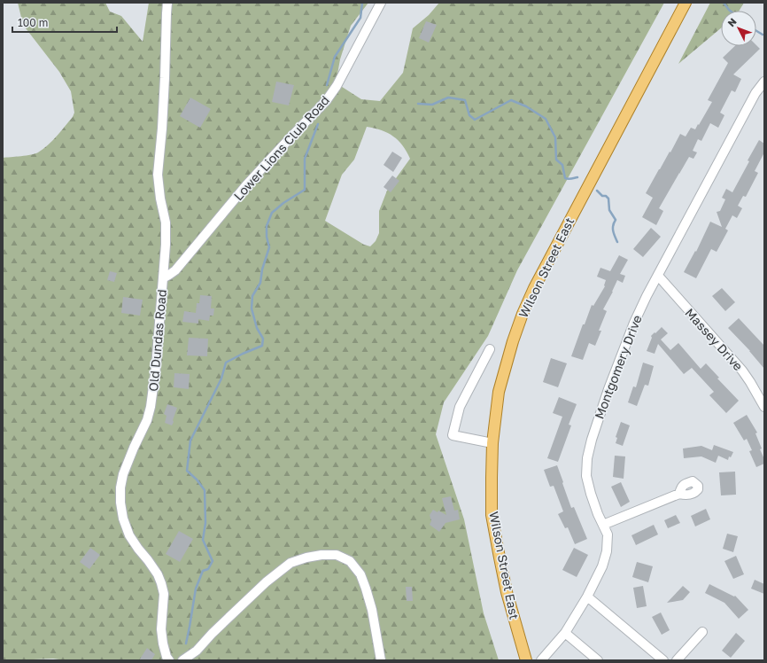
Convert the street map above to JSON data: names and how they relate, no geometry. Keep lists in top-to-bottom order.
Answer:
{
  "streets": {
    "main road": ["Wilson Street East"],
    "street": [
      "Lower Lions Club Road",
      "Massey Drive",
      "Old Dundas Road",
      "Montgomery Drive"
    ]
  },
  "crossings": [
    ["Lower Lions Club Road", "Old Dundas Road"],
    ["Massey Drive", "Montgomery Drive"]
  ],
  "scale_bar": "100 m",
  "north": "top left"
}
